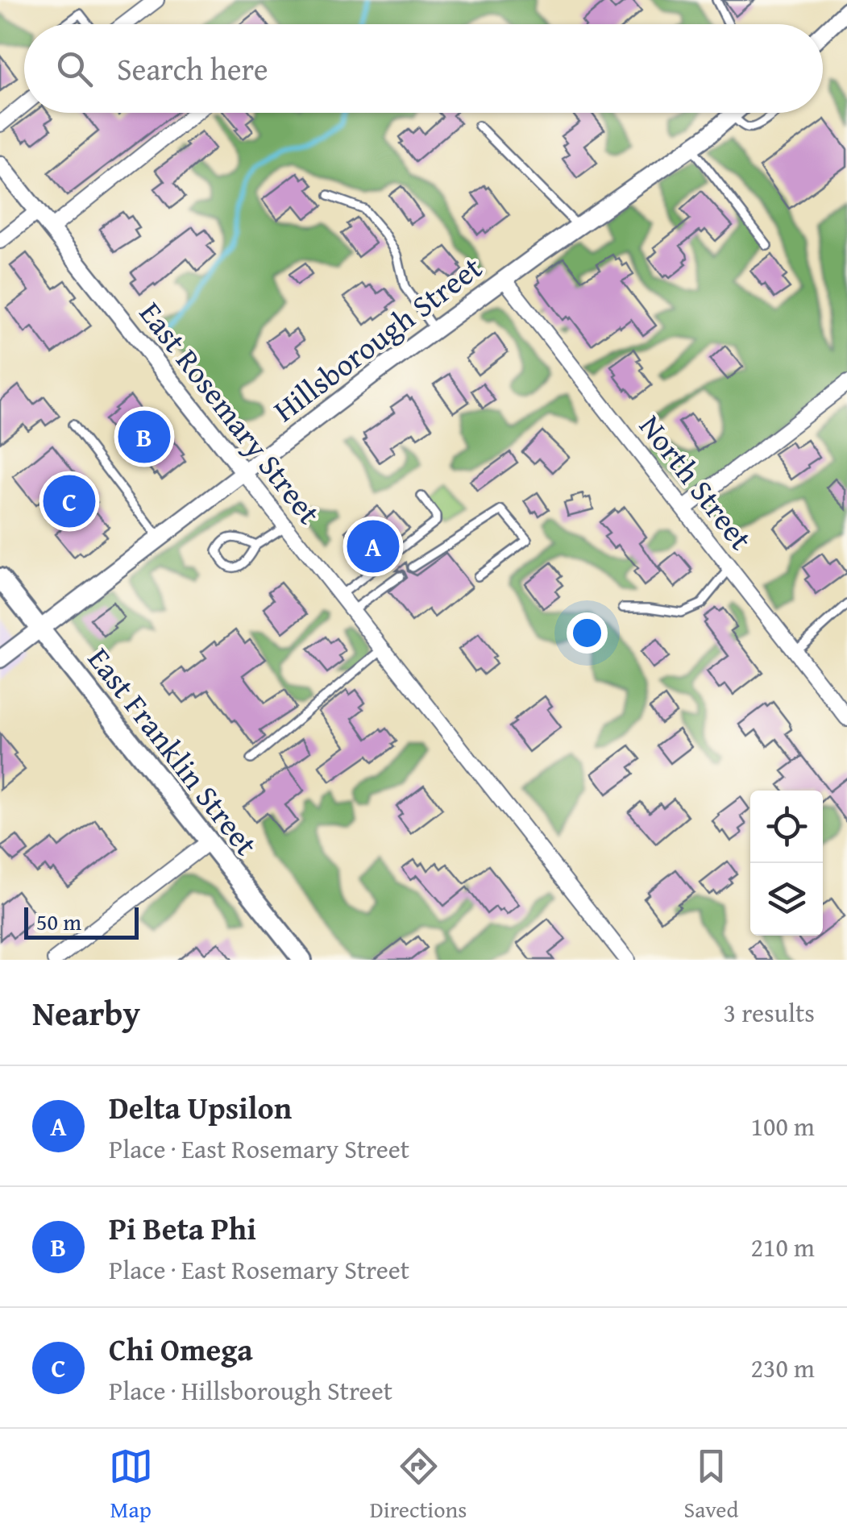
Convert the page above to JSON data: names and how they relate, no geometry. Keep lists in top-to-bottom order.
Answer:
{
  "streets": {
    "main road": ["East Franklin Street"],
    "street": ["Hillsborough Street", "East Rosemary Street", "North Street"]
  },
  "crossings": [
    ["Hillsborough Street", "East Rosemary Street"],
    ["Hillsborough Street", "North Street"],
    ["Hillsborough Street", "East Franklin Street"]
  ],
  "scale_bar": "50 m",
  "page": {
    "search": "Search here",
    "pins": ["B", "C", "A"],
    "scale": "50 m",
    "heading": ["Nearby", "3 results"],
    "list": [
      {
        "mark": "A",
        "name": "Delta Upsilon",
        "note": "Place · East Rosemary Street",
        "value": "100 m"
      },
      {
        "mark": "B",
        "name": "Pi Beta Phi",
        "note": "Place · East Rosemary Street",
        "value": "210 m"
      },
      {
        "mark": "C",
        "name": "Chi Omega",
        "note": "Place · Hillsborough Street",
        "value": "230 m"
      }
    ],
    "nav": ["Map", "Directions", "Saved"]
  }
}
